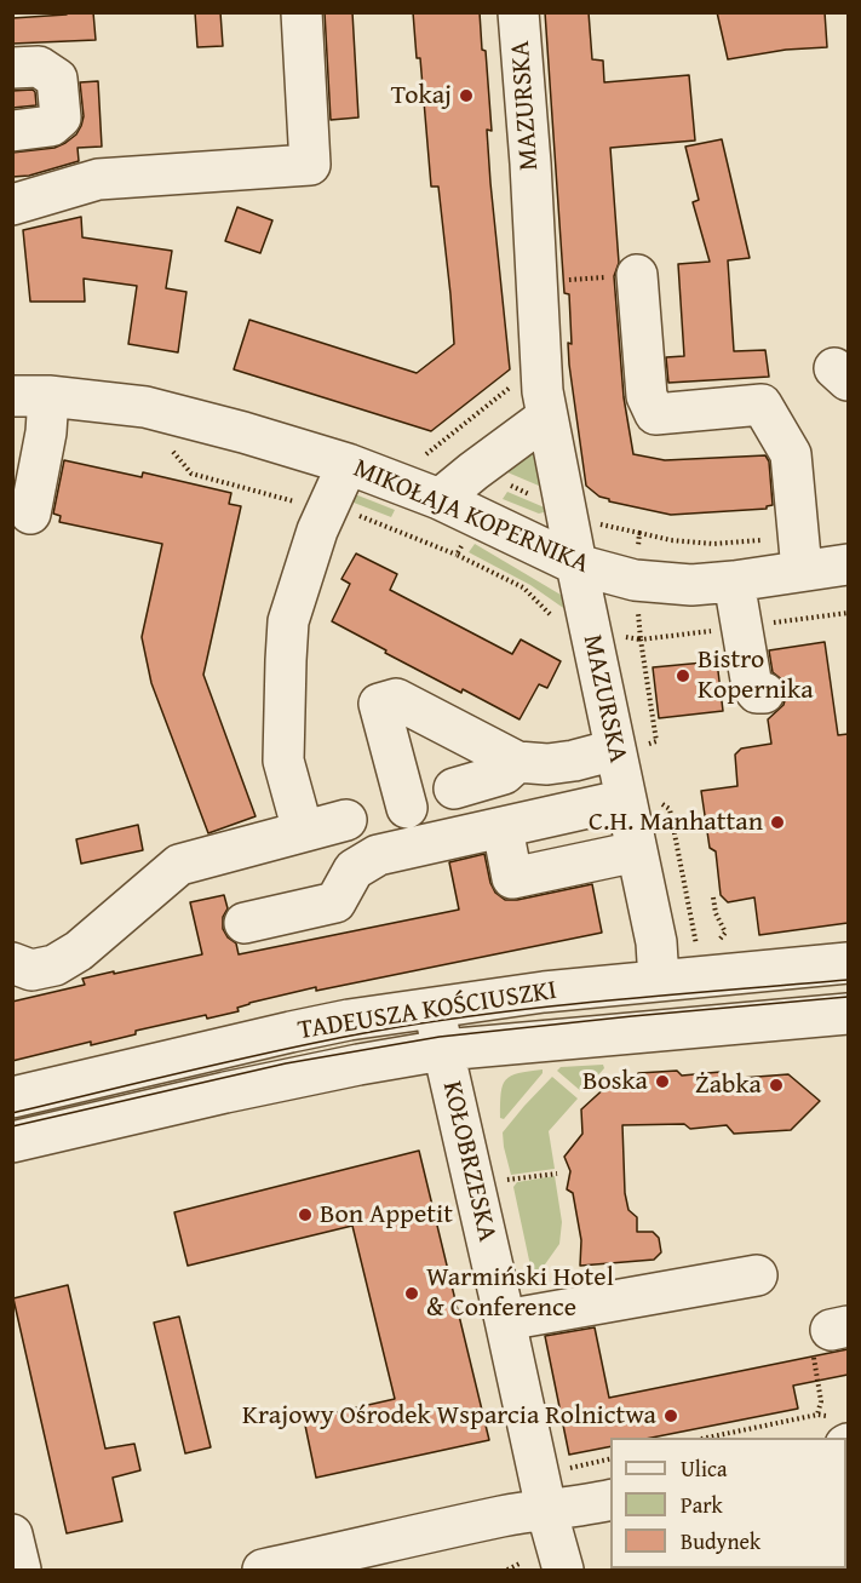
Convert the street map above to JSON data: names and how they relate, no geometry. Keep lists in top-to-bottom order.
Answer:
{
  "streets": {
    "street": [
      "MAZURSKA",
      "MIKOŁAJA KOPERNIKA",
      "TADEUSZA KOŚCIUSZKI",
      "KOŁOBRZESKA"
    ]
  },
  "crossings": [
    ["MAZURSKA", "MIKOŁAJA KOPERNIKA"],
    ["MAZURSKA", "TADEUSZA KOŚCIUSZKI"],
    ["TADEUSZA KOŚCIUSZKI", "KOŁOBRZESKA"]
  ],
  "places": [
    "Tokaj",
    "Bistro Kopernika",
    "C.H. Manhattan",
    "Boska",
    "Żabka",
    "Bon Appetit",
    "Warmiński Hotel & Conference",
    "Krajowy Ośrodek Wsparcia Rolnictwa"
  ],
  "legend": ["Ulica", "Park", "Budynek"]
}
